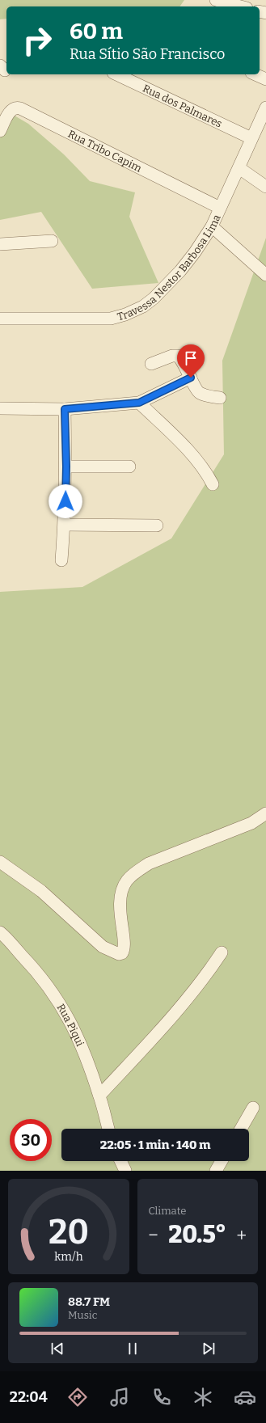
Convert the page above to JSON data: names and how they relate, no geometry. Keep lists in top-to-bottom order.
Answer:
{
  "streets": {
    "street": [
      "Rua dos Palmares",
      "Rua Tribo Capim",
      "Travessa Nestor Barbosa Lima",
      "Rua Piqui"
    ]
  },
  "crossings": [
    ["Rua dos Palmares", "Travessa Nestor Barbosa Lima"],
    ["Rua Tribo Capim", "Travessa Nestor Barbosa Lima"]
  ],
  "page": {
    "turn": ["60 m", "Rua Sítio São Francisco"],
    "limit": "30",
    "trip": "22:05 · 1 min · 140 m",
    "tile": "Climate",
    "heat": ["−", "20.5°", "+"],
    "song": ["88.7 FM", "Music"],
    "tabs": "22:04",
    "gauge": ["20", "km/h"]
  }
}
